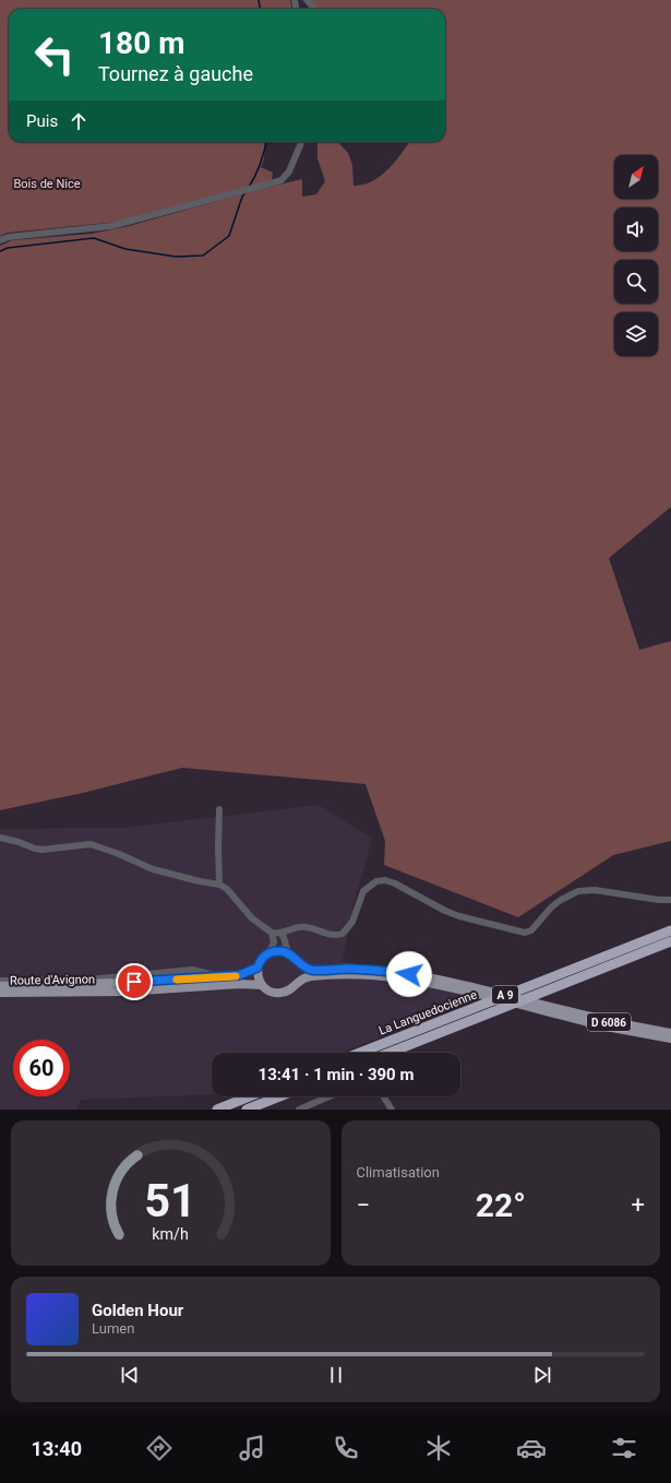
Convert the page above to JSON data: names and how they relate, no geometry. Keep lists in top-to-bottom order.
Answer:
{
  "streets": {
    "highway": ["A 9", "La Languedocienne"],
    "main road": ["Route d'Avignon", "D 6086"]
  },
  "crossings": [
    ["Route d'Avignon", "D 6086"]
  ],
  "parks": ["Bois de Nice"],
  "north": "top right",
  "page": {
    "turn": ["180 m", "Tournez à gauche"],
    "then": "Puis",
    "limit": "60",
    "trip": "13:41 · 1 min · 390 m",
    "tile": "Climatisation",
    "heat": ["−", "22°", "+"],
    "song": ["Golden Hour", "Lumen"],
    "tabs": "13:40",
    "gauge": ["51", "km/h"]
  }
}
